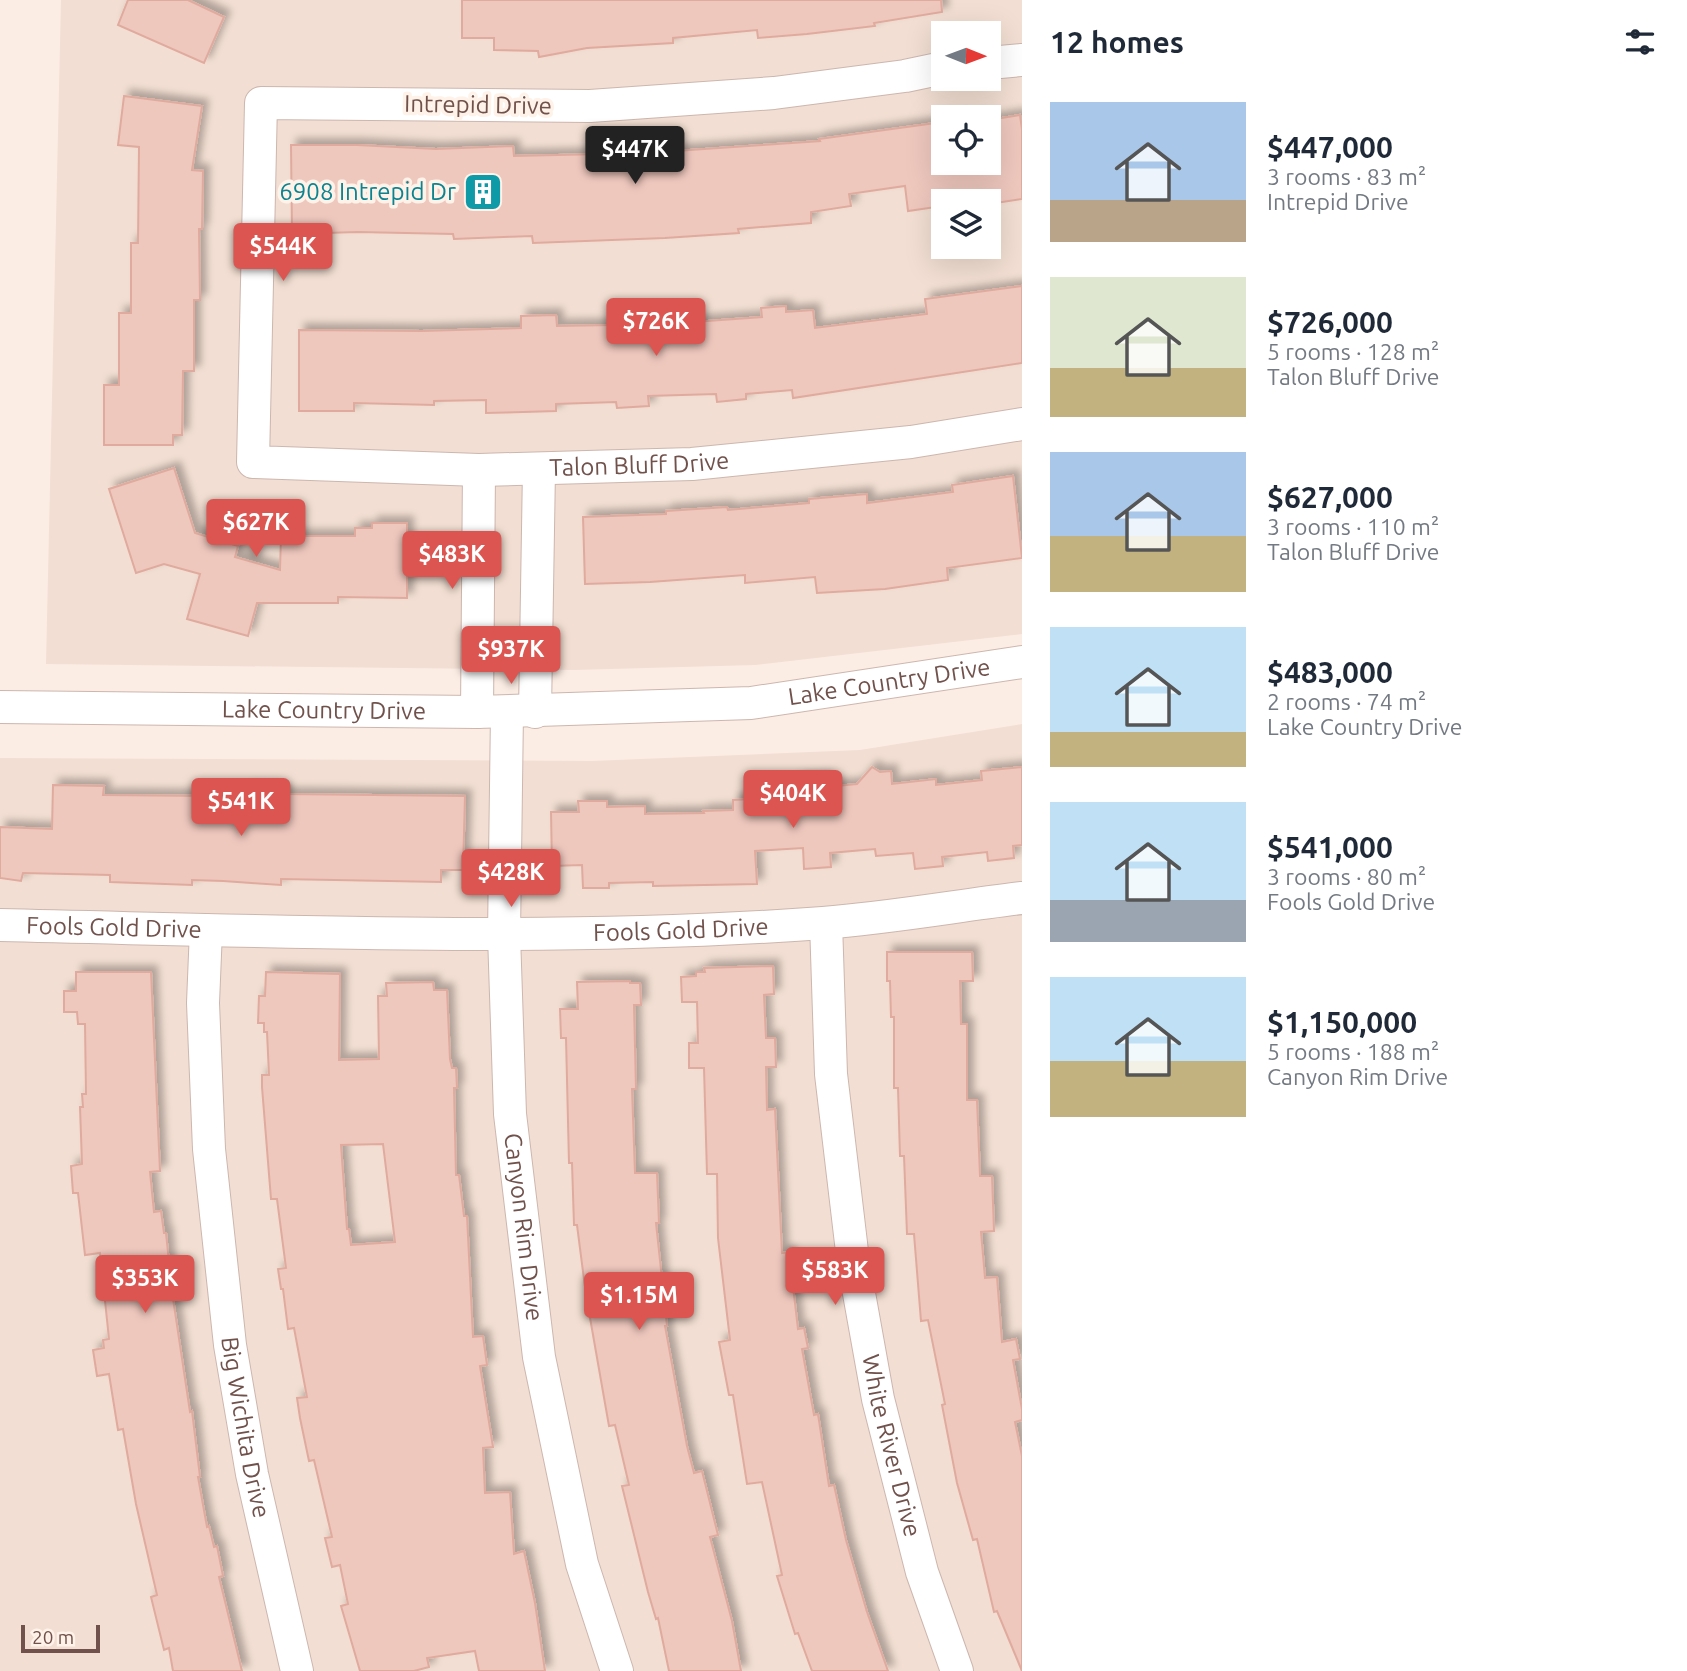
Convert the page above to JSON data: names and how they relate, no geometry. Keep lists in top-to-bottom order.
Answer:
{
  "streets": {
    "street": [
      "Intrepid Drive",
      "Talon Bluff Drive",
      "Lake Country Drive",
      "Fools Gold Drive",
      "Canyon Rim Drive",
      "Big Wichita Drive",
      "White River Drive"
    ]
  },
  "crossings": [
    ["Intrepid Drive", "Talon Bluff Drive"],
    ["Lake Country Drive", "Canyon Rim Drive"],
    ["Fools Gold Drive", "Canyon Rim Drive"],
    ["Fools Gold Drive", "Big Wichita Drive"],
    ["Fools Gold Drive", "White River Drive"]
  ],
  "places": {
    "building": ["6908 Intrepid Dr"]
  },
  "scale_bar": "20 m",
  "north": "right",
  "page": {
    "heading": "12 homes",
    "list": [
      {
        "name": "$447,000",
        "note": "3 rooms · 83 m² · Intrepid Drive"
      },
      {
        "name": "$726,000",
        "note": "5 rooms · 128 m² · Talon Bluff Drive"
      },
      {
        "name": "$627,000",
        "note": "3 rooms · 110 m² · Talon Bluff Drive"
      },
      {
        "name": "$483,000",
        "note": "2 rooms · 74 m² · Lake Country Drive"
      },
      {
        "name": "$541,000",
        "note": "3 rooms · 80 m² · Fools Gold Drive"
      },
      {
        "name": "$1,150,000",
        "note": "5 rooms · 188 m² · Canyon Rim Drive"
      }
    ],
    "price": [
      "$447K",
      "$544K",
      "$726K",
      "$627K",
      "$483K",
      "$937K",
      "$404K",
      "$541K",
      "$428K",
      "$583K",
      "$353K",
      "$1.15M"
    ],
    "scale": "20 m"
  }
}
